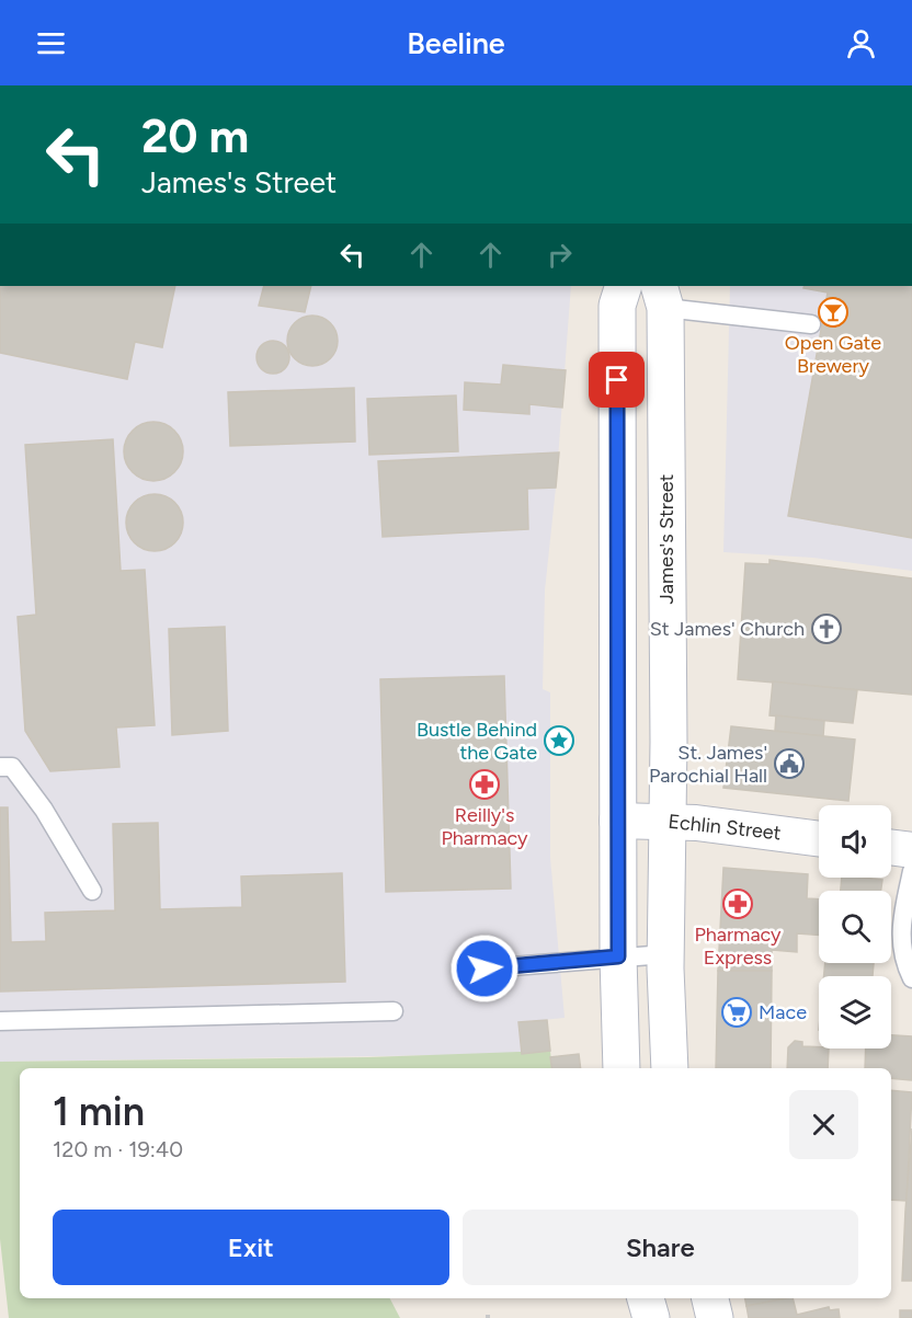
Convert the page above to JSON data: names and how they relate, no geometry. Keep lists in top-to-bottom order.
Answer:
{
  "streets": {
    "main road": ["James's Street"],
    "street": ["Echlin Street"]
  },
  "crossings": [
    ["James's Street", "Echlin Street"]
  ],
  "places": {
    "bar": ["Open Gate Brewery"],
    "church": ["St James' Church"],
    "place": ["Bustle Behind the Gate"],
    "public building": ["St. James' Parochial Hall"],
    "pharmacy": ["Reilly's Pharmacy", "Pharmacy Express"],
    "supermarket": ["Mace"]
  },
  "page": {
    "header": "Beeline",
    "turn": ["20 m", "James's Street"],
    "heading": ["1 min", "120 m · 19:40"],
    "buttons": ["Exit", "Share"]
  }
}
